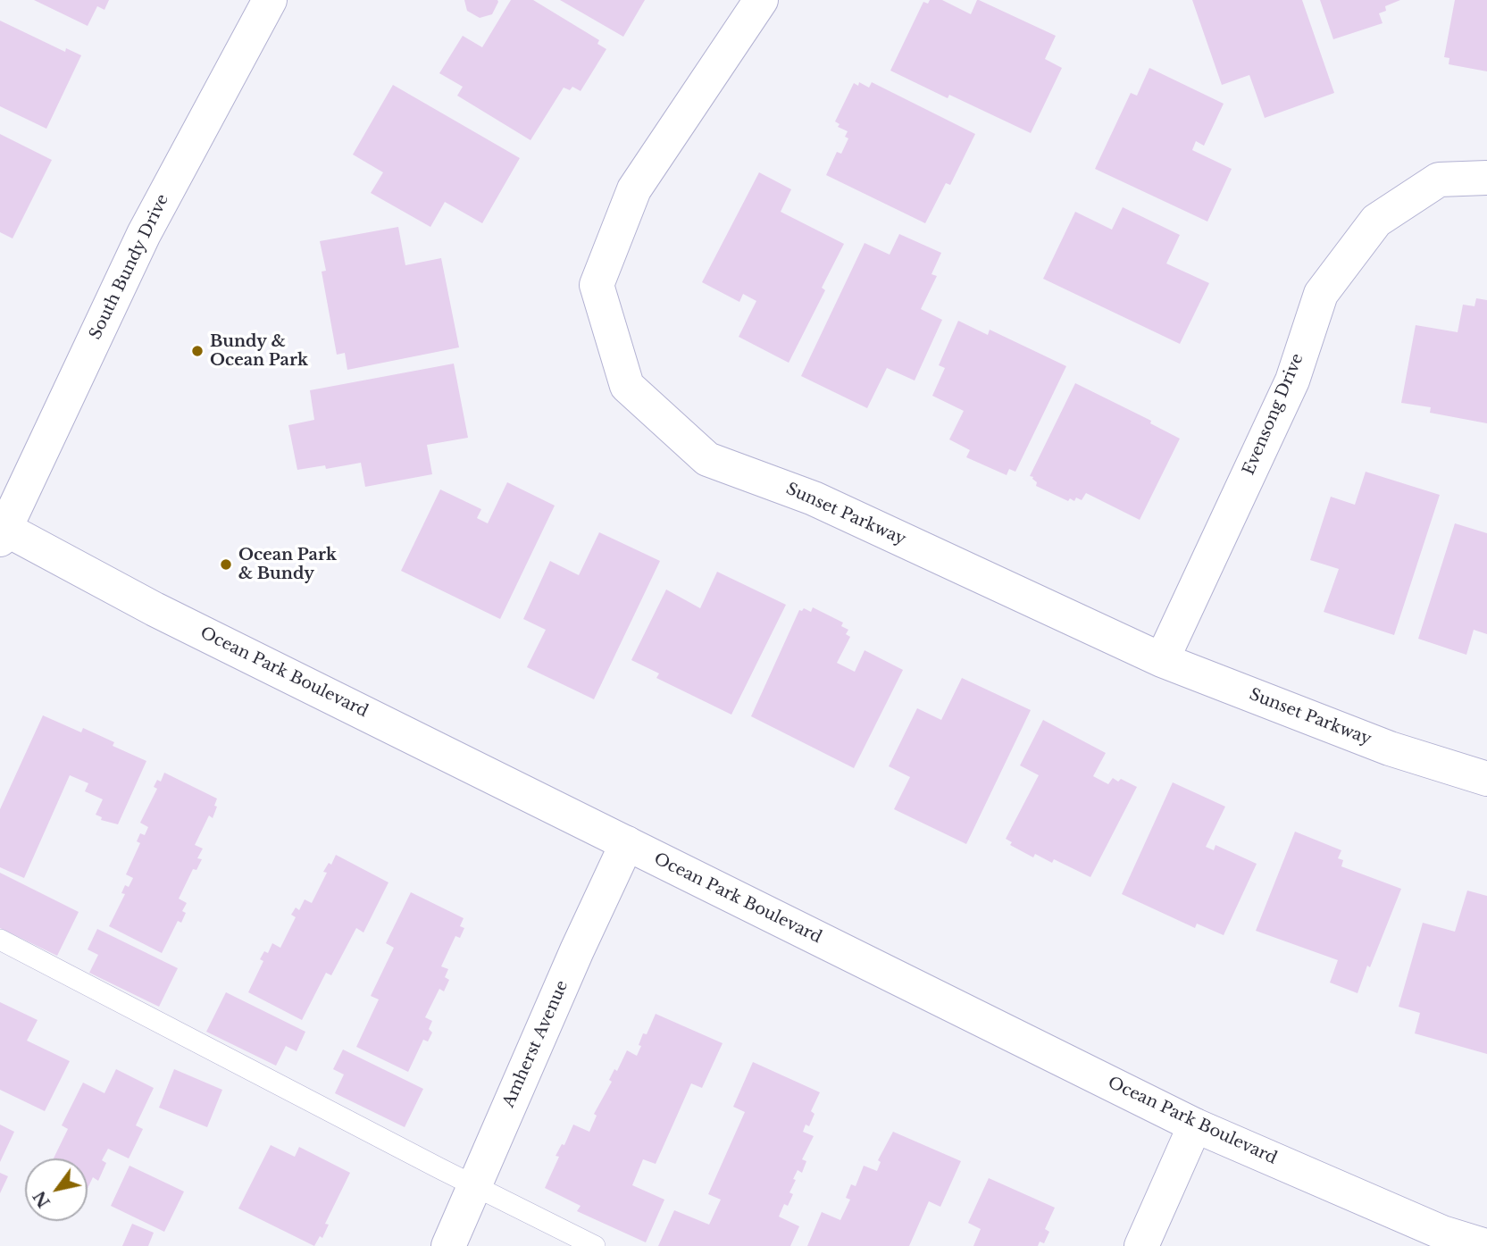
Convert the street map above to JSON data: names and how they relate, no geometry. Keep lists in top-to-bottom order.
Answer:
{
  "streets": {
    "street": [
      "South Bundy Drive",
      "Evensong Drive",
      "Sunset Parkway",
      "Ocean Park Boulevard",
      "Amherst Avenue"
    ]
  },
  "crossings": [
    ["South Bundy Drive", "Ocean Park Boulevard"],
    ["Evensong Drive", "Sunset Parkway"],
    ["Ocean Park Boulevard", "Amherst Avenue"]
  ],
  "places": ["Bundy & Ocean Park", "Ocean Park & Bundy"],
  "north": "bottom left"
}
